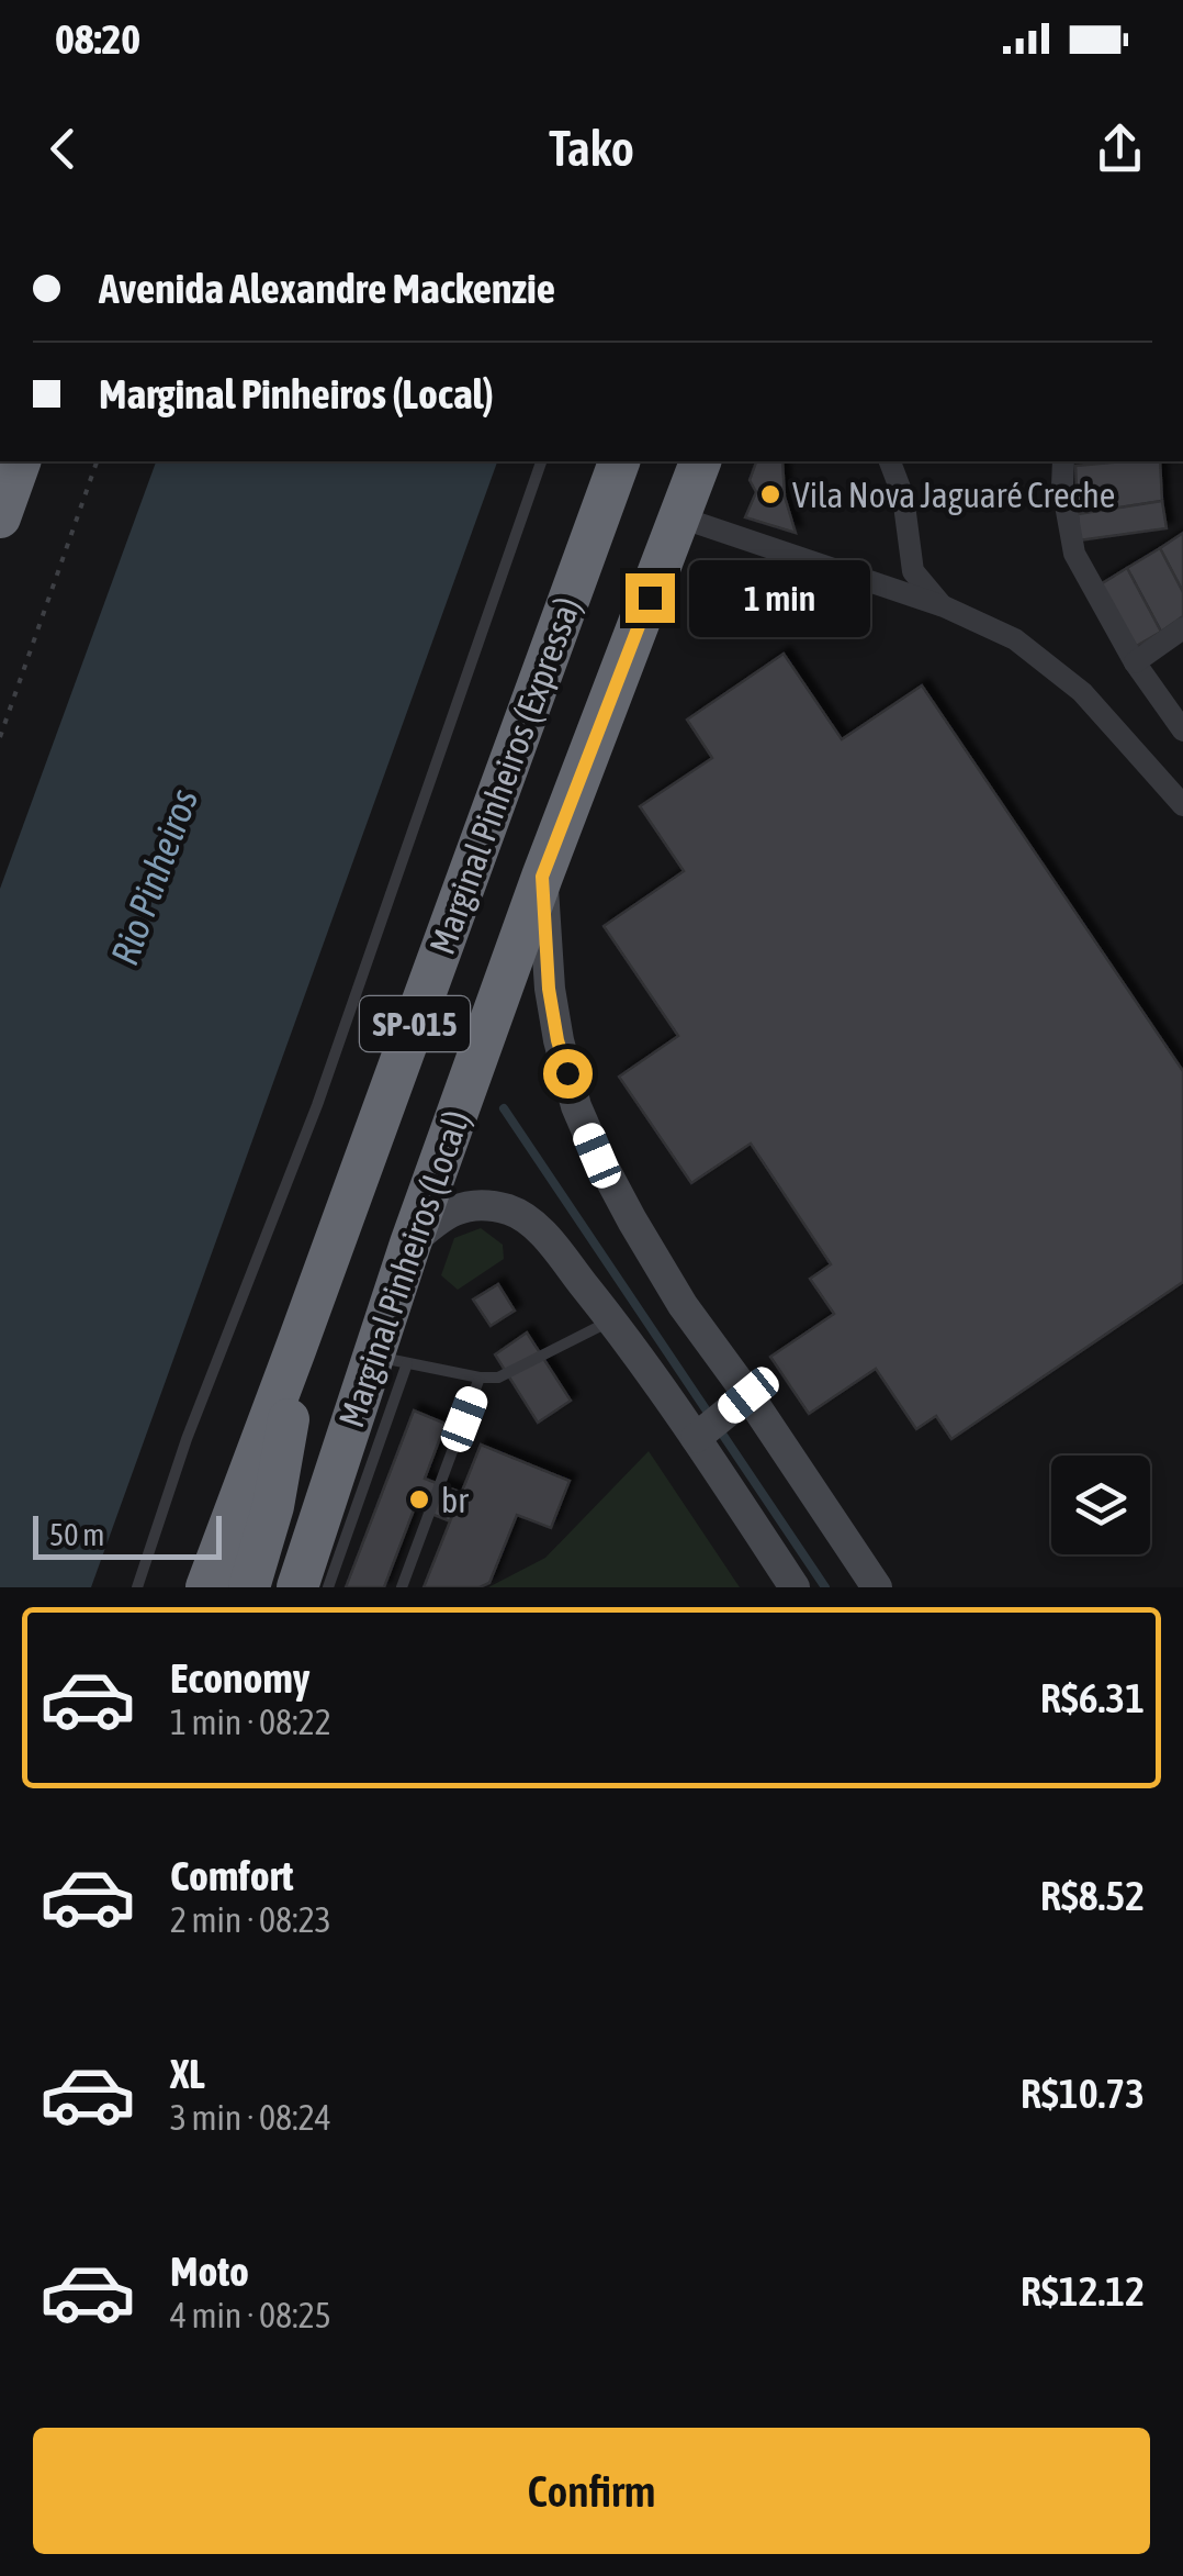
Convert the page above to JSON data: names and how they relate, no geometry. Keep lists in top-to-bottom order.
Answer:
{
  "streets": {
    "highway": ["Marginal Pinheiros (Expressa)", "SP-015", "Marginal Pinheiros (Local)"]
  },
  "water": ["Rio Pinheiros"],
  "places": ["Vila Nova Jaguaré Creche", "br"],
  "scale_bar": "50 m",
  "page": {
    "status": "08:20",
    "header": "Tako",
    "banner": ["Avenida Alexandre Mackenzie", "Marginal Pinheiros (Local)"],
    "bubble": "1 min",
    "scale": "50 m",
    "list": [
      {
        "name": "Economy",
        "note": "1 min · 08:22",
        "value": "R$6.31"
      },
      {
        "name": "Comfort",
        "note": "2 min · 08:23",
        "value": "R$8.52"
      },
      {
        "name": "XL",
        "note": "3 min · 08:24",
        "value": "R$10.73"
      },
      {
        "name": "Moto",
        "note": "4 min · 08:25",
        "value": "R$12.12"
      }
    ],
    "buttons": "Confirm"
  }
}
